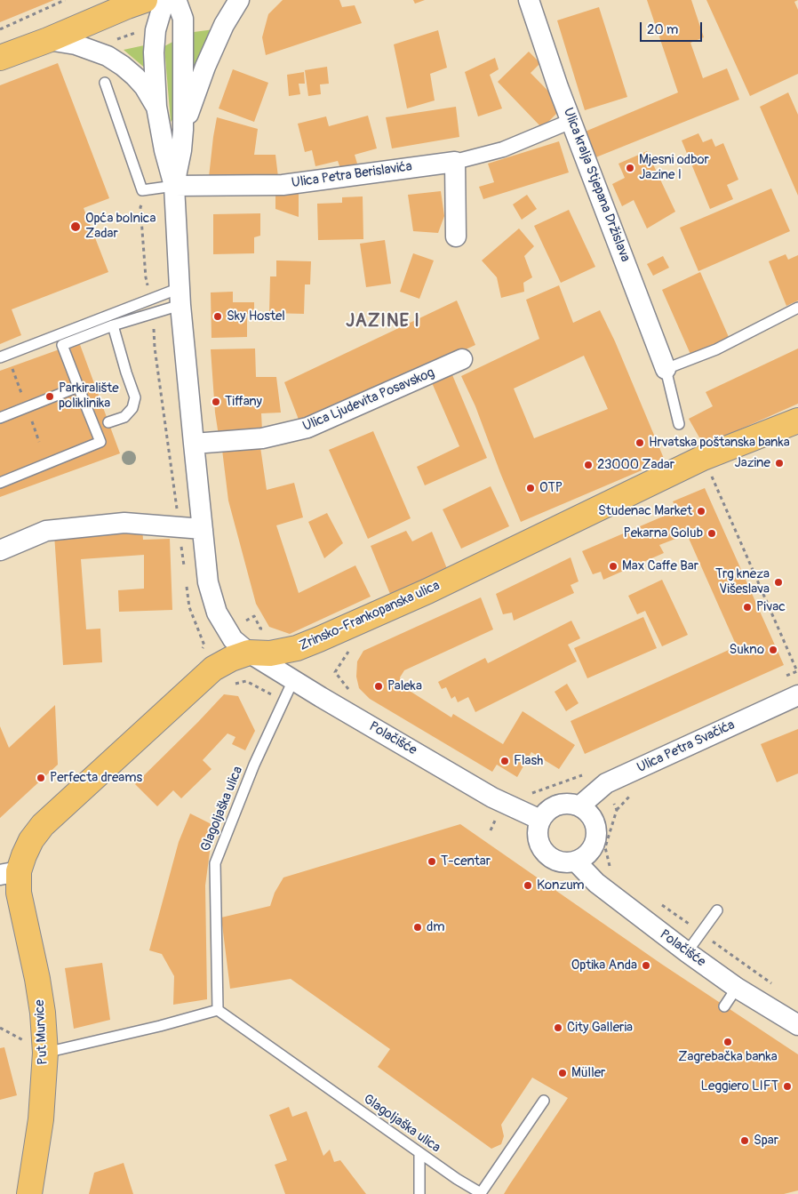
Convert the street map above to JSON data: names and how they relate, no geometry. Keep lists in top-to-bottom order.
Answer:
{
  "streets": {
    "main road": ["Zrinsko-Frankopanska ulica", "Put Murvice"],
    "street": [
      "Ulica Petra Berislavića",
      "Ulica kralja Stjepana Držislava",
      "Ulica Ljudevita Posavskog",
      "Polačišće",
      "Ulica Petra Svačića"
    ],
    "lane": ["Glagoljaška ulica"]
  },
  "crossings": [
    ["Zrinsko-Frankopanska ulica", "Polačišće"],
    ["Zrinsko-Frankopanska ulica", "Put Murvice"],
    ["Polačišće", "Ulica Petra Svačića"],
    ["Polačišće", "Glagoljaška ulica"]
  ],
  "districts": ["JAZINE I"],
  "places": [
    "Mjesni odbor Jazine I",
    "Opća bolnica Zadar",
    "Sky Hostel",
    "Parkiralište poliklinika",
    "Tiffany",
    "Hrvatska poštanska banka",
    "Jazine",
    "23000 Zadar",
    "OTP",
    "Studenac Market",
    "Pekarna Golub",
    "Max Caffe Bar",
    "Trg kneza Višeslava",
    "Pivac",
    "Sukno",
    "Paleka",
    "Flash",
    "Perfecta dreams",
    "T-centar",
    "Konzum",
    "dm",
    "Optika Anda",
    "City Galleria",
    "Zagrebačka banka",
    "Müller",
    "Leggiero LIFT",
    "Spar"
  ],
  "scale_bar": "20 m"
}
